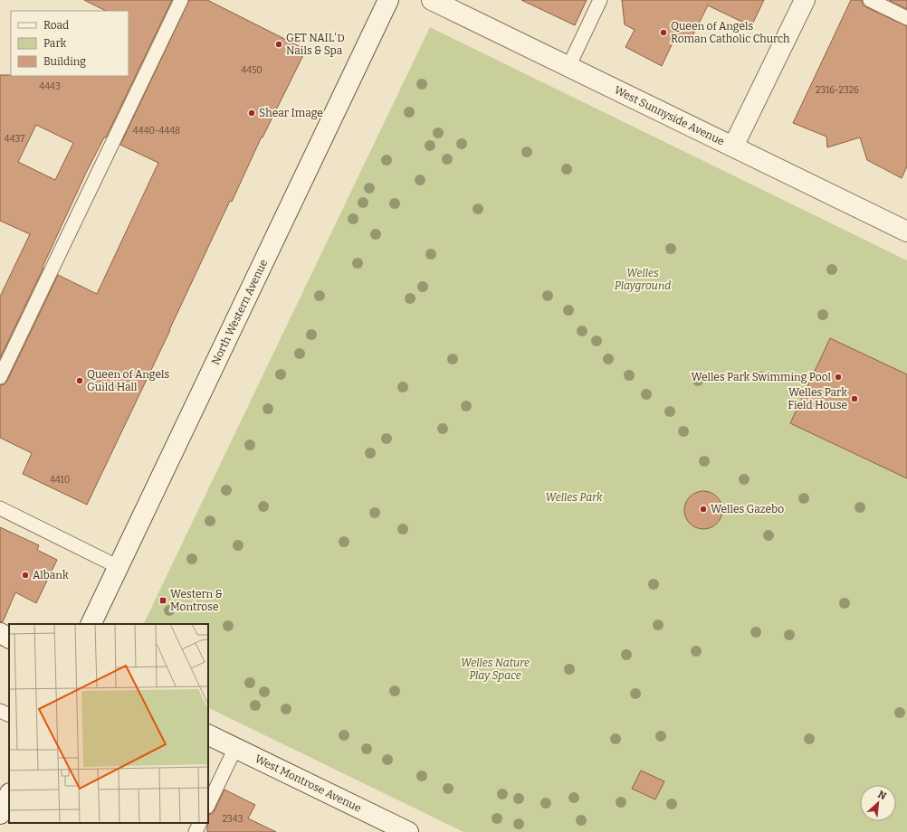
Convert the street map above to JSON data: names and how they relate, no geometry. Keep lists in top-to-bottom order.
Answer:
{
  "streets": {
    "main road": ["West Sunnyside Avenue", "North Western Avenue", "West Montrose Avenue"]
  },
  "parks": ["Welles Playground", "Welles Park", "Welles Nature Play Space"],
  "places": {
    "other": [
      "Queen of Angels Roman Catholic Church",
      "GET NAIL'D Nails & Spa",
      "Shear Image",
      "Welles Park Swimming Pool",
      "Queen of Angels Guild Hall",
      "Welles Park Field House",
      "Welles Gazebo",
      "Albank"
    ],
    "transit": ["Western & Montrose"]
  },
  "house_numbers": [
    "4450",
    "4443",
    "2316-2326",
    "4440-4448",
    "4437",
    "4410",
    "2343"
  ],
  "legend": ["Road", "Park", "Building"],
  "north": "top right"
}
